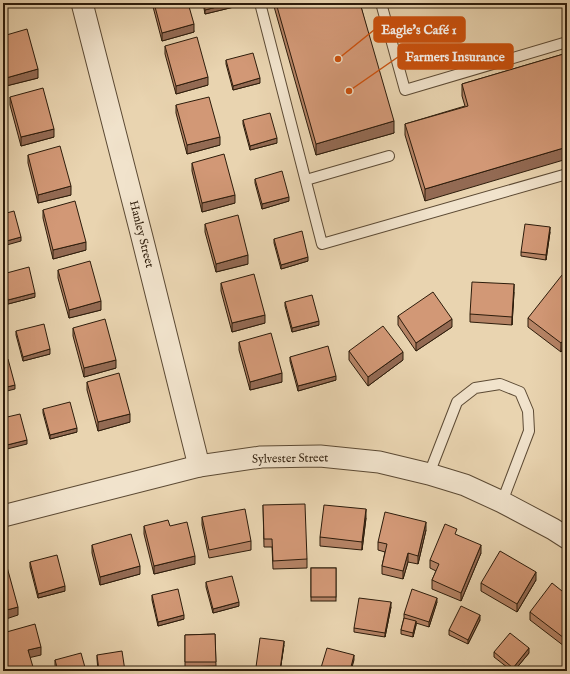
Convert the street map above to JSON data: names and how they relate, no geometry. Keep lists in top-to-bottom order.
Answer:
{
  "streets": {
    "street": ["Hanley Street", "Sylvester Street"]
  },
  "crossings": [
    ["Hanley Street", "Sylvester Street"]
  ],
  "places": ["Eagle's Café 1", "Farmers Insurance"]
}
